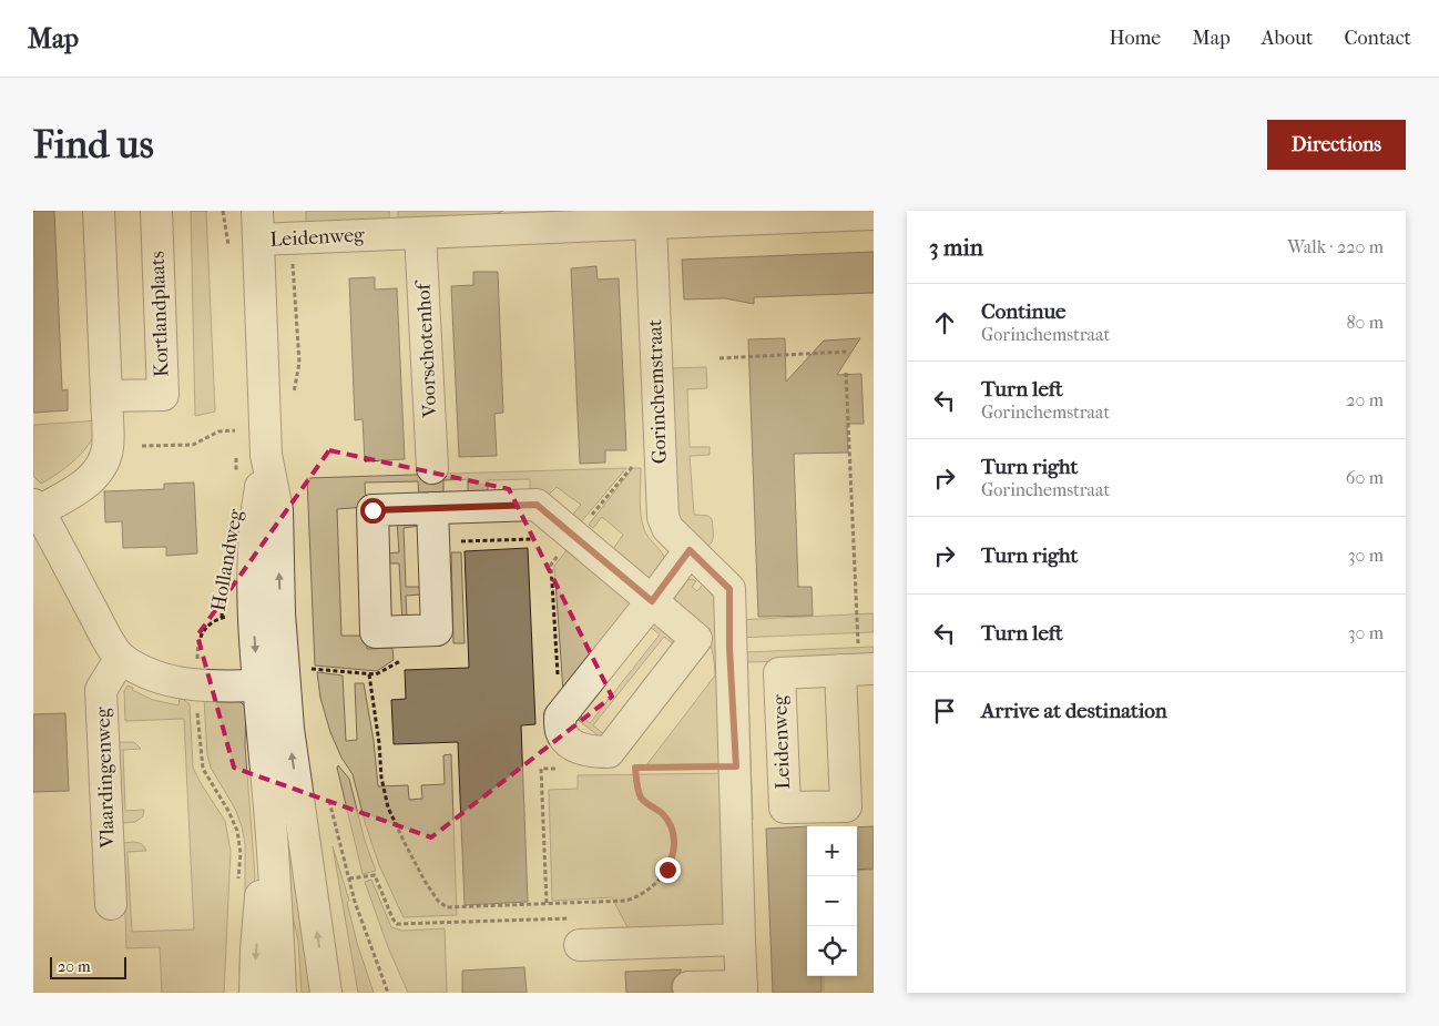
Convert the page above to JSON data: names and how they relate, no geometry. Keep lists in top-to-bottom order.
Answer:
{
  "streets": {
    "street": [
      "Leidenweg",
      "Kortlandplaats",
      "Voorschotenhof",
      "Gorinchemstraat",
      "Hollandweg",
      "Vlaardingenweg"
    ]
  },
  "crossings": [
    ["Leidenweg", "Voorschotenhof"],
    ["Leidenweg", "Gorinchemstraat"],
    ["Leidenweg", "Hollandweg"]
  ],
  "scale_bar": "20 m",
  "page": {
    "header": "Map",
    "nav": [
      "Home",
      "Map",
      "About",
      "Contact"
    ],
    "buttons": "Directions",
    "title": "Find us",
    "heading": ["3 min", "Walk · 220 m"],
    "list": [
      ["Continue", "Gorinchemstraat", "80 m"],
      ["Turn left", "Gorinchemstraat", "20 m"],
      ["Turn right", "Gorinchemstraat", "60 m"],
      ["Turn right", "30 m"],
      ["Turn left", "30 m"],
      "Arrive at destination"
    ],
    "map_buttons": ["+", "−"],
    "scale": "20 m"
  }
}
